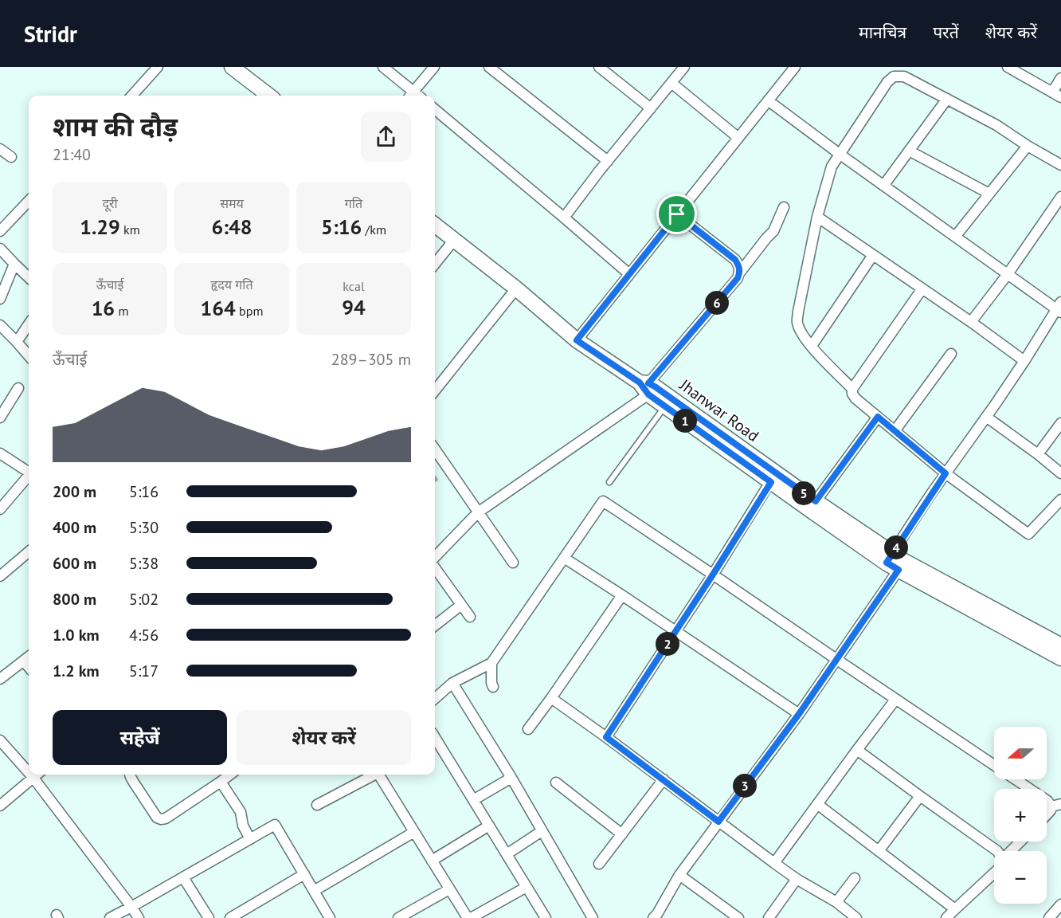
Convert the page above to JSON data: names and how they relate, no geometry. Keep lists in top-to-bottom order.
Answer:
{
  "streets": {
    "street": ["Jhanwar Road"]
  },
  "north": "left",
  "page": {
    "header": "Stridr",
    "nav": ["मानचित्र", "परतें", "शेयर करें"],
    "heading": ["शाम की दौड़", "21:40"],
    "stats": [
      ["दूरी", "1.29 km"],
      ["समय", "6:48"],
      ["गति", "5:16 /km"],
      ["ऊँचाई", "16 m"],
      ["हृदय गति", "164 bpm"],
      ["kcal", "94"]
    ],
    "pins": [
      "6",
      "1",
      "5",
      "4",
      "2",
      "3"
    ],
    "chart": ["ऊँचाई", "289–305 m"],
    "list": [
      {
        "name": "200 m",
        "note": "5:16"
      },
      {
        "name": "400 m",
        "note": "5:30"
      },
      {
        "name": "600 m",
        "note": "5:38"
      },
      {
        "name": "800 m",
        "note": "5:02"
      },
      {
        "name": "1.0 km",
        "note": "4:56"
      },
      {
        "name": "1.2 km",
        "note": "5:17"
      }
    ],
    "buttons": ["सहेजें", "शेयर करें"],
    "map_buttons": ["+", "−"]
  }
}
